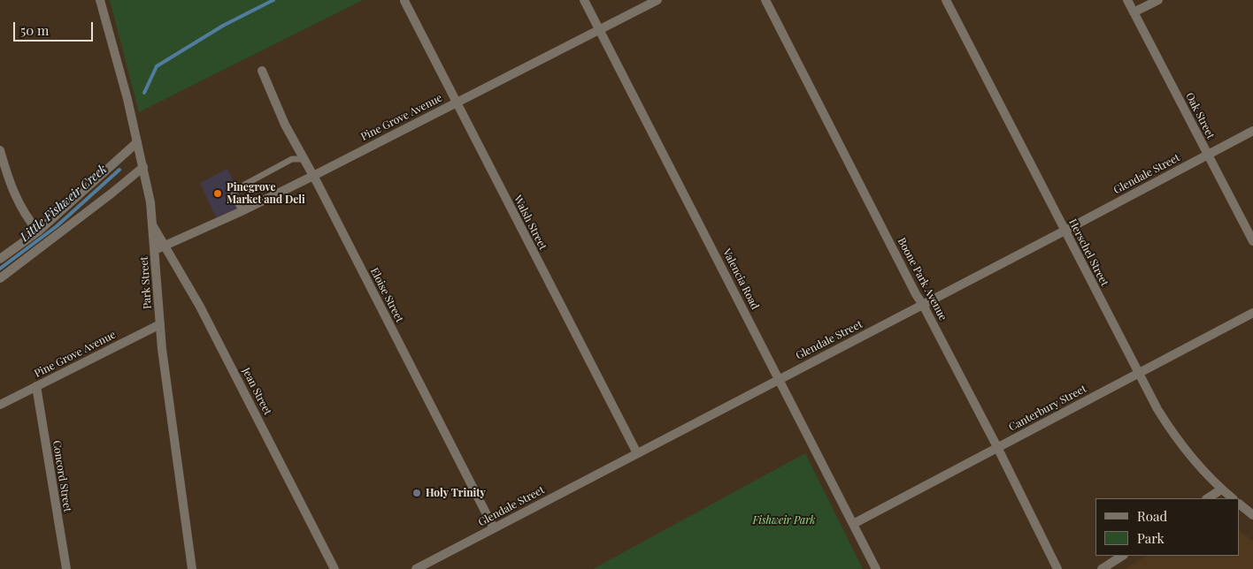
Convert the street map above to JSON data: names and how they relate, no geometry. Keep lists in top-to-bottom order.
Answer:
{
  "streets": {
    "street": [
      "Oak Street",
      "Pine Grove Avenue",
      "Glendale Street",
      "Walsh Street",
      "Herschel Street",
      "Valencia Road",
      "Boone Park Avenue",
      "Park Street",
      "Eloise Street",
      "Jean Street",
      "Canterbury Street",
      "Concord Street"
    ]
  },
  "crossings": [
    ["Oak Street", "Glendale Street"],
    ["Pine Grove Avenue", "Walsh Street"],
    ["Pine Grove Avenue", "Valencia Road"],
    ["Pine Grove Avenue", "Park Street"],
    ["Pine Grove Avenue", "Eloise Street"],
    ["Pine Grove Avenue", "Jean Street"],
    ["Pine Grove Avenue", "Concord Street"],
    ["Glendale Street", "Walsh Street"],
    ["Glendale Street", "Herschel Street"],
    ["Glendale Street", "Valencia Road"],
    ["Glendale Street", "Boone Park Avenue"],
    ["Glendale Street", "Eloise Street"],
    ["Herschel Street", "Canterbury Street"],
    ["Valencia Road", "Canterbury Street"],
    ["Boone Park Avenue", "Canterbury Street"],
    ["Park Street", "Jean Street"]
  ],
  "water": ["Little Fishweir Creek"],
  "parks": ["Fishweir Park"],
  "places": ["Pinegrove Market and Deli", "Holy Trinity"],
  "legend": ["Road", "Park"],
  "scale_bar": "50 m"
}
